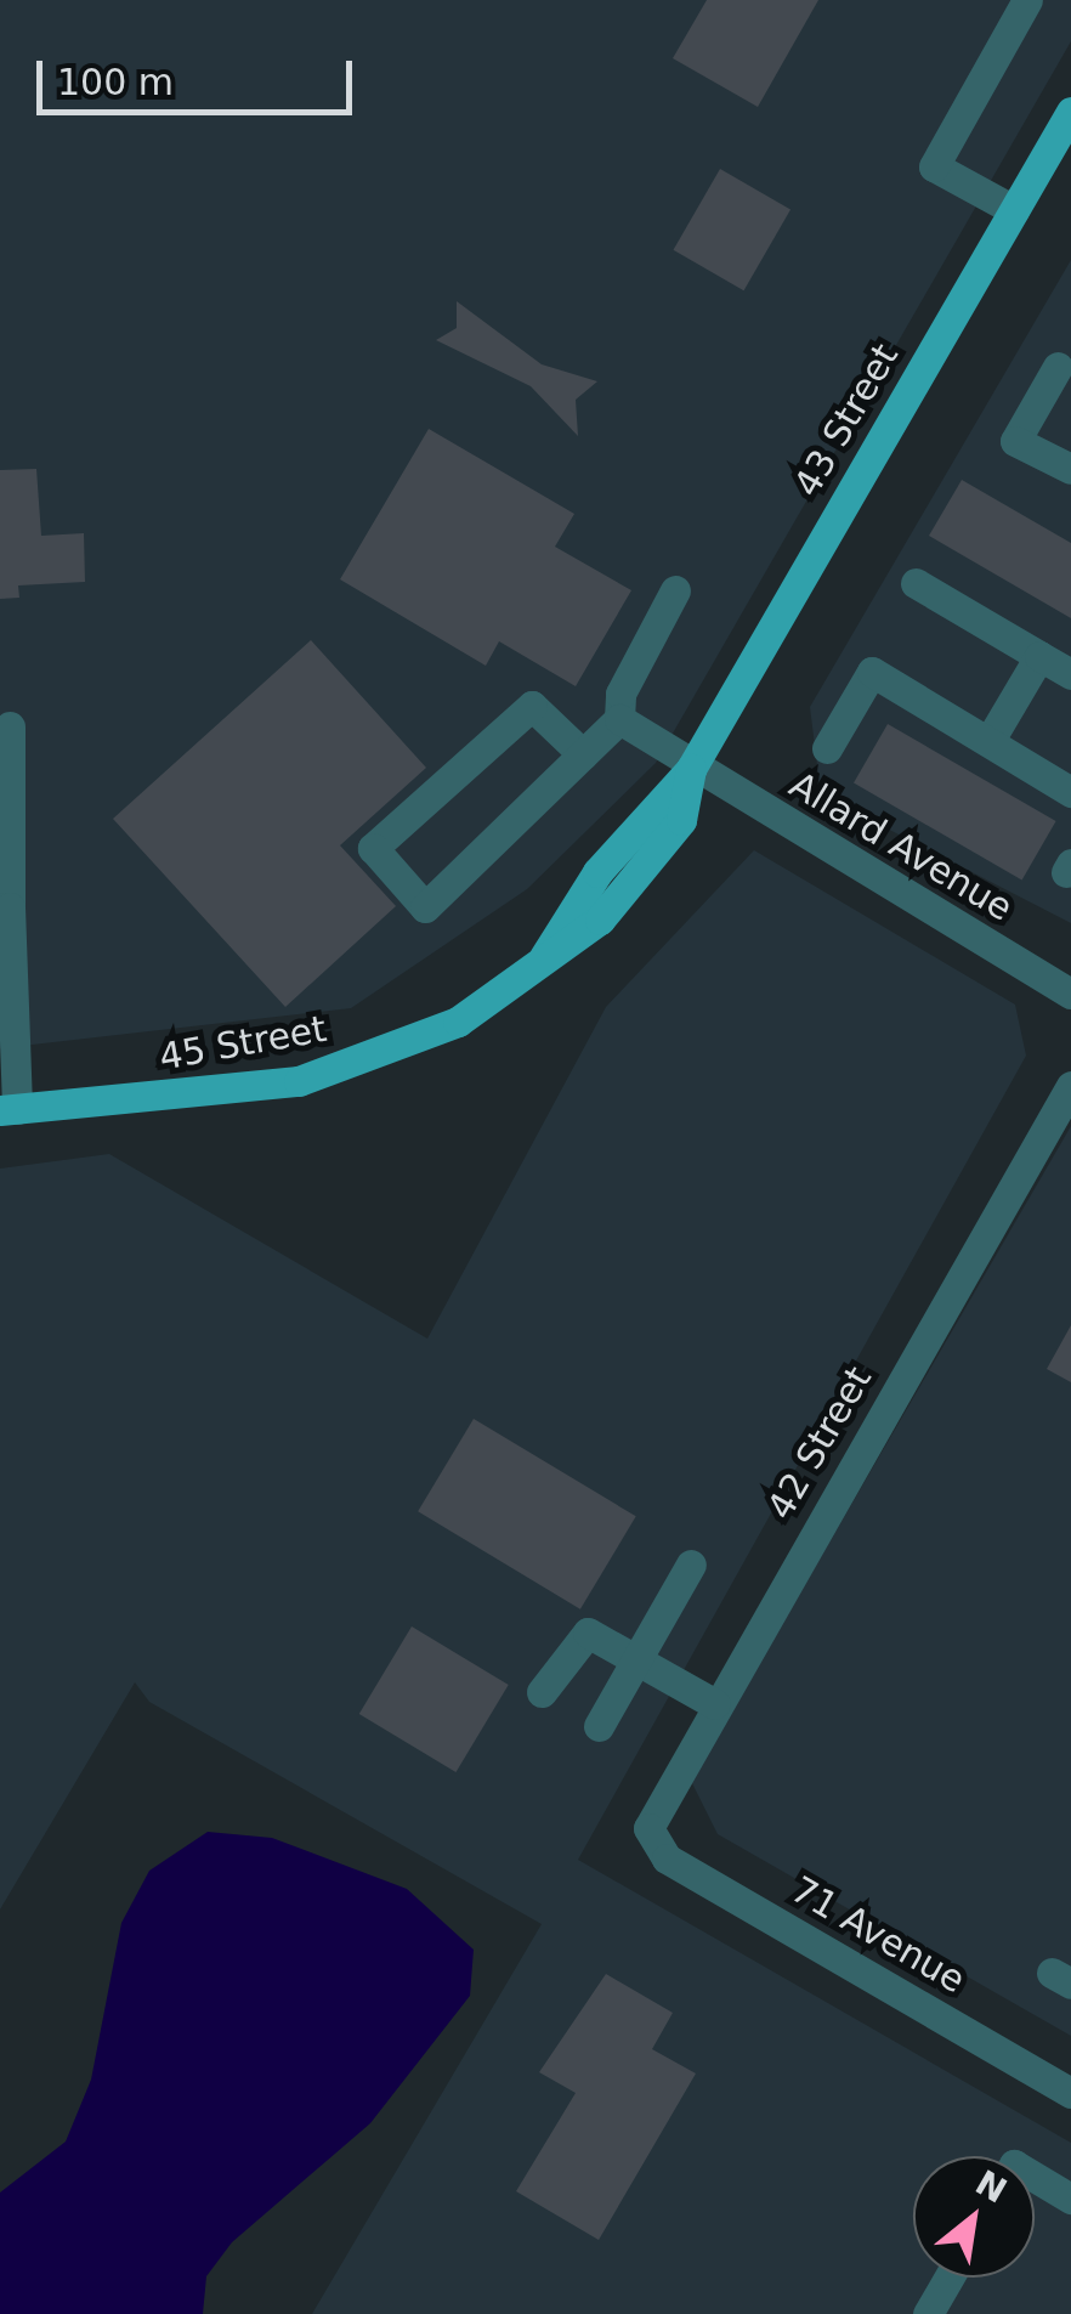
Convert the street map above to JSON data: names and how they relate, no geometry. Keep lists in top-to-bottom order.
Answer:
{
  "streets": {
    "main road": ["43 Street", "45 Street"],
    "street": ["Allard Avenue", "42 Street", "71 Avenue"]
  },
  "crossings": [
    ["43 Street", "Allard Avenue"],
    ["43 Street", "45 Street"],
    ["Allard Avenue", "45 Street"],
    ["42 Street", "71 Avenue"]
  ],
  "scale_bar": "100 m",
  "north": "top right"
}
